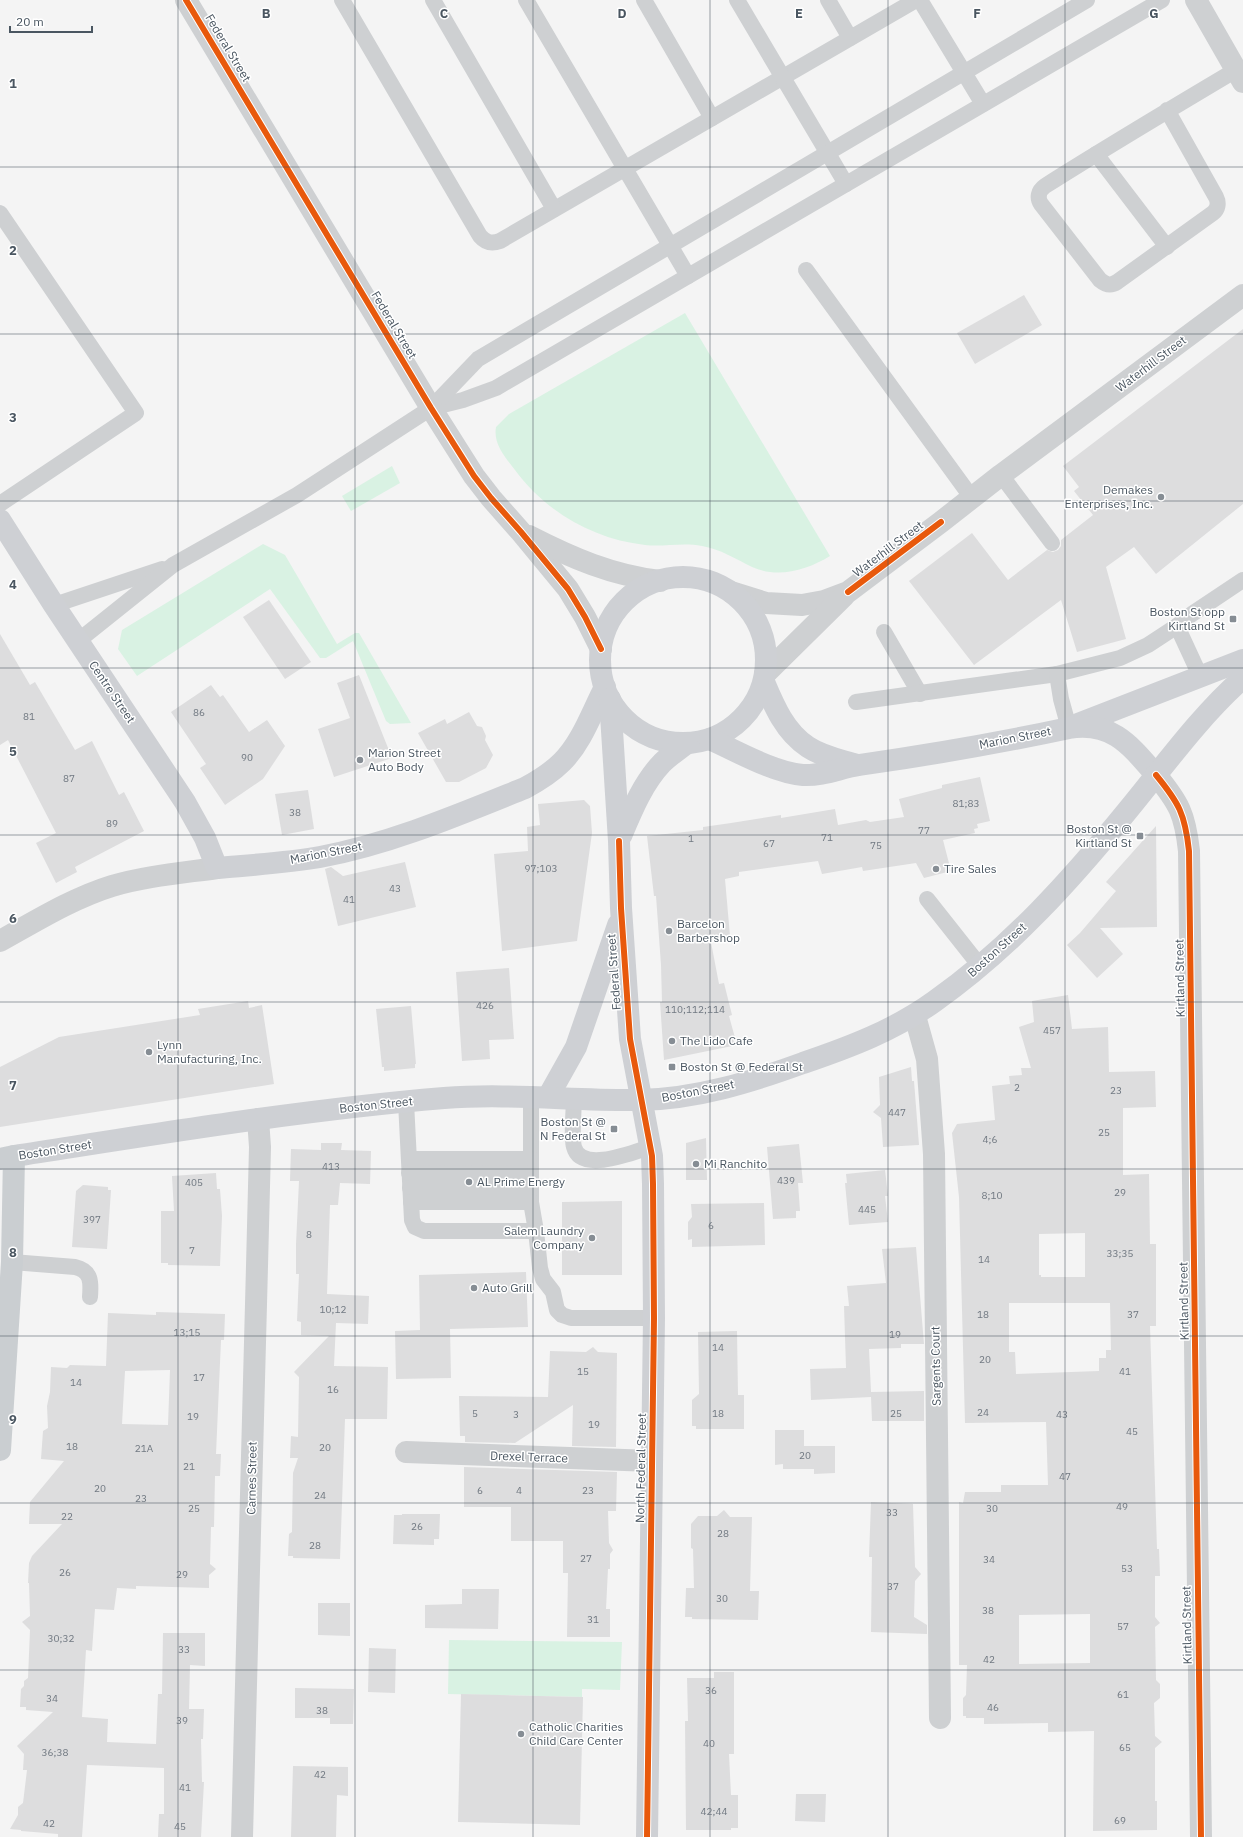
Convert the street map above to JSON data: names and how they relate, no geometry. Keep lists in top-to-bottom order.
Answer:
{
  "streets": {
    "main road": [
      "Federal Street",
      "Centre Street",
      "Marion Street",
      "Boston Street",
      "North Federal Street"
    ],
    "street": [
      "Waterhill Street",
      "Kirtland Street",
      "Sargents Court",
      "Drexel Terrace",
      "Carnes Street"
    ]
  },
  "crossings": [
    ["Federal Street", "Waterhill Street"],
    ["Federal Street", "Marion Street"],
    ["Federal Street", "Boston Street"],
    ["Federal Street", "North Federal Street"],
    ["Waterhill Street", "Marion Street"],
    ["Centre Street", "Marion Street"],
    ["Marion Street", "Boston Street"],
    ["Marion Street", "Kirtland Street"],
    ["Boston Street", "Kirtland Street"],
    ["Boston Street", "Sargents Court"],
    ["Boston Street", "North Federal Street"],
    ["Boston Street", "Carnes Street"],
    ["Drexel Terrace", "North Federal Street"]
  ],
  "places": {
    "other": [
      "Demakes Enterprises, Inc.",
      "Marion Street Auto Body",
      "Tire Sales",
      "Barcelon Barbershop",
      "The Lido Cafe",
      "Lynn Manufacturing, Inc.",
      "Mi Ranchito",
      "AL Prime Energy",
      "Salem Laundry Company",
      "Auto Grill",
      "Catholic Charities Child Care Center"
    ],
    "transit": [
      "Boston St opp Kirtland St",
      "Boston St @ Kirtland St",
      "Boston St @ Federal St",
      "Boston St @ N Federal St"
    ]
  },
  "house_numbers": [
    "86",
    "81",
    "90",
    "87",
    "81;83",
    "38",
    "89",
    "77",
    "71",
    "1",
    "67",
    "75",
    "97;103",
    "43",
    "41",
    "426",
    "110;112;114",
    "457",
    "2",
    "23",
    "447",
    "25",
    "4;6",
    "413",
    "439",
    "405",
    "29",
    "8;10",
    "445",
    "397",
    "6",
    "8",
    "7",
    "33;35",
    "14",
    "10;12",
    "18",
    "37",
    "13;15",
    "19",
    "14",
    "20",
    "15",
    "41",
    "17",
    "14",
    "16",
    "24",
    "5",
    "18",
    "25",
    "3",
    "43",
    "19",
    "19",
    "45",
    "18",
    "20",
    "21A",
    "20",
    "21",
    "47",
    "20",
    "6",
    "4",
    "23",
    "24",
    "23",
    "49",
    "25",
    "30",
    "33",
    "22",
    "26",
    "28",
    "28",
    "27",
    "34",
    "53",
    "26",
    "29",
    "37",
    "30",
    "38",
    "31",
    "57",
    "30;32",
    "33",
    "42",
    "36",
    "61",
    "34",
    "46",
    "38",
    "39",
    "40",
    "65",
    "36;38",
    "42",
    "41",
    "42;44",
    "69",
    "42",
    "45"
  ],
  "scale_bar": "20 m",
  "grid": {
    "columns": [
      "B",
      "C",
      "D",
      "E",
      "F",
      "G"
    ],
    "rows": [
      "1",
      "2",
      "3",
      "4",
      "5",
      "6",
      "7",
      "8",
      "9"
    ]
  }
}
